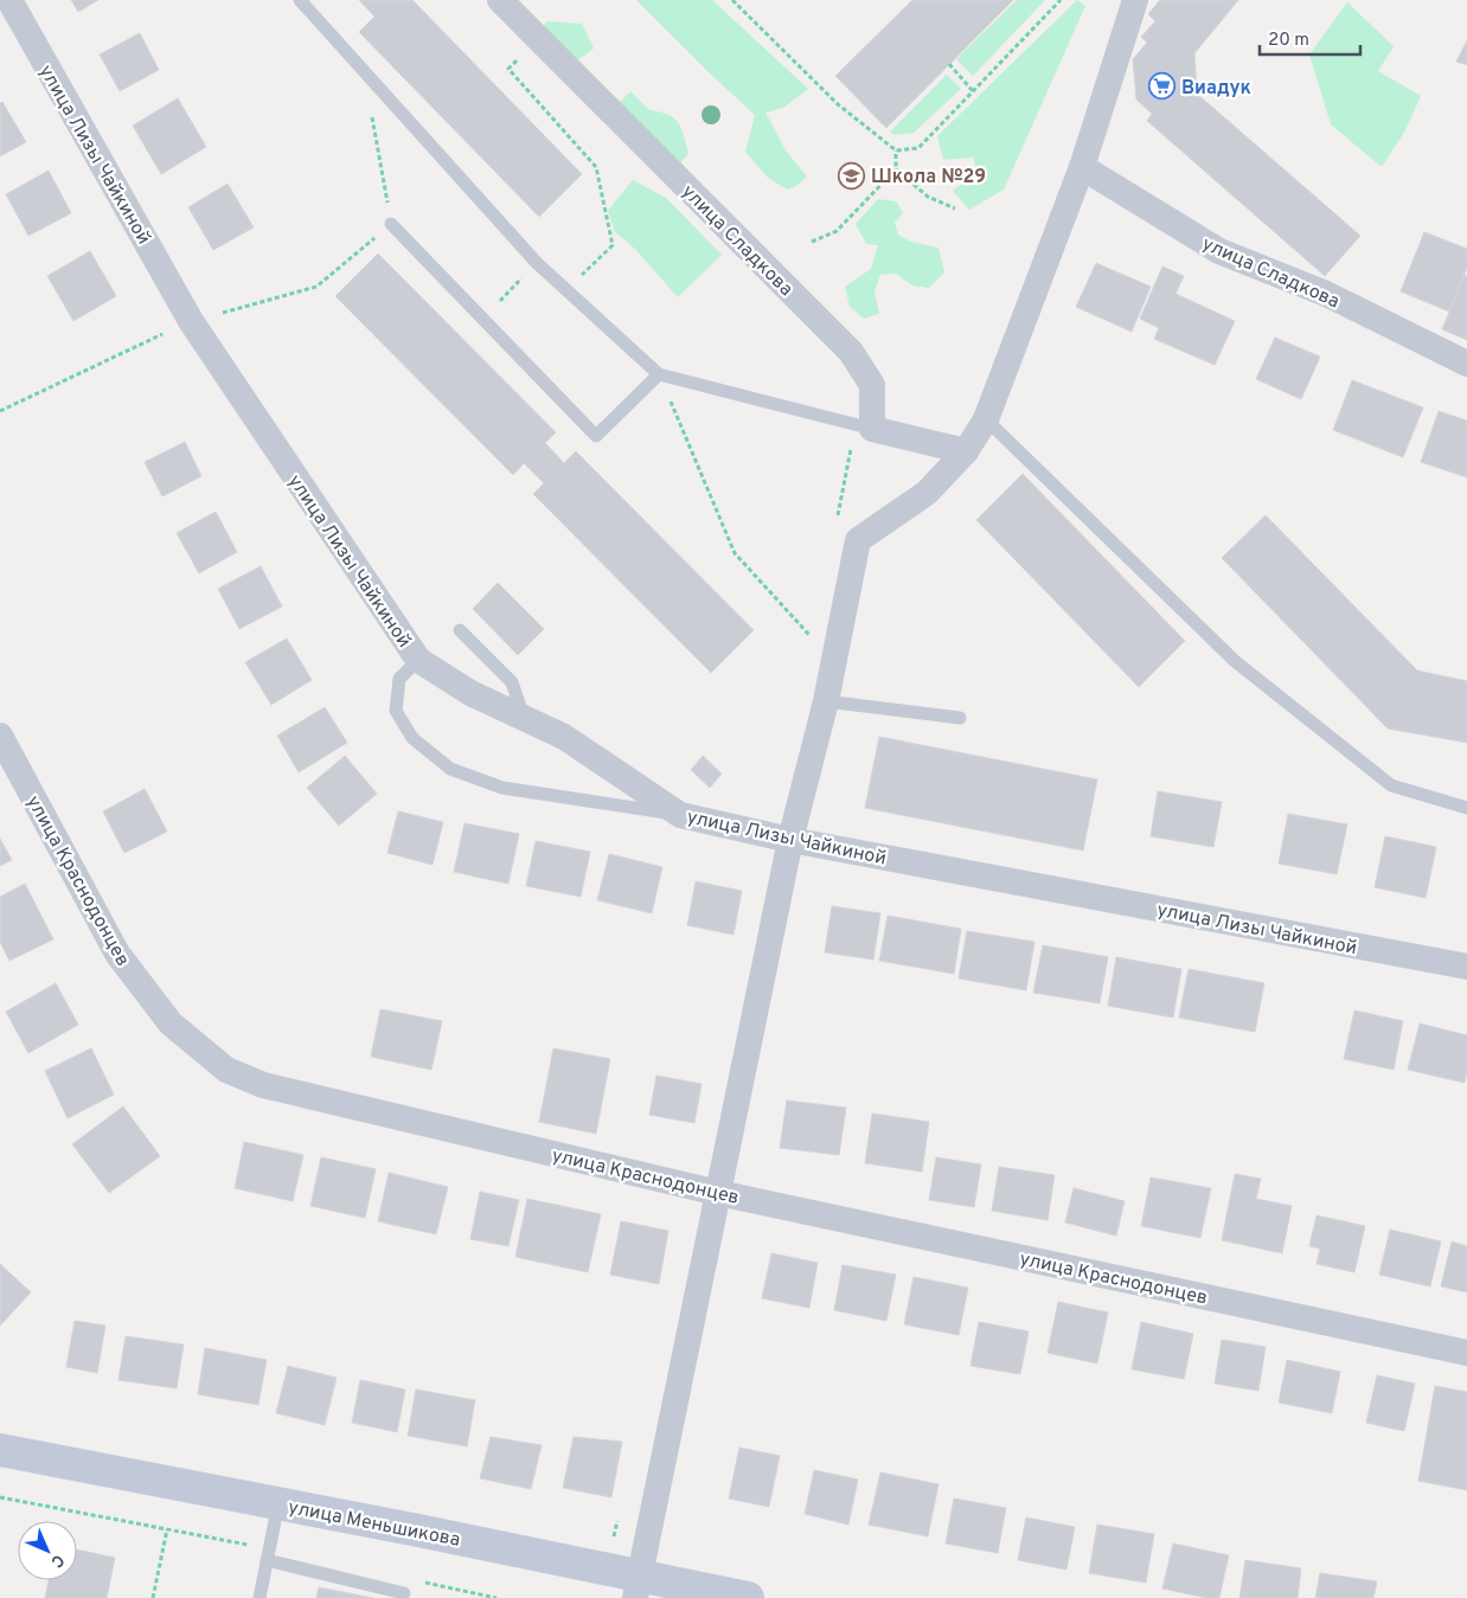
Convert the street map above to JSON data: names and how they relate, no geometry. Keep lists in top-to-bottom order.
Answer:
{
  "streets": {
    "street": [
      "улица Лизы Чайкиной",
      "улица Сладкова",
      "улица Краснодонцев",
      "улица Меньшикова"
    ]
  },
  "places": {
    "supermarket": ["Виадук"],
    "school or university": ["Школа №29"]
  },
  "scale_bar": "20 m",
  "north": "bottom right"
}
